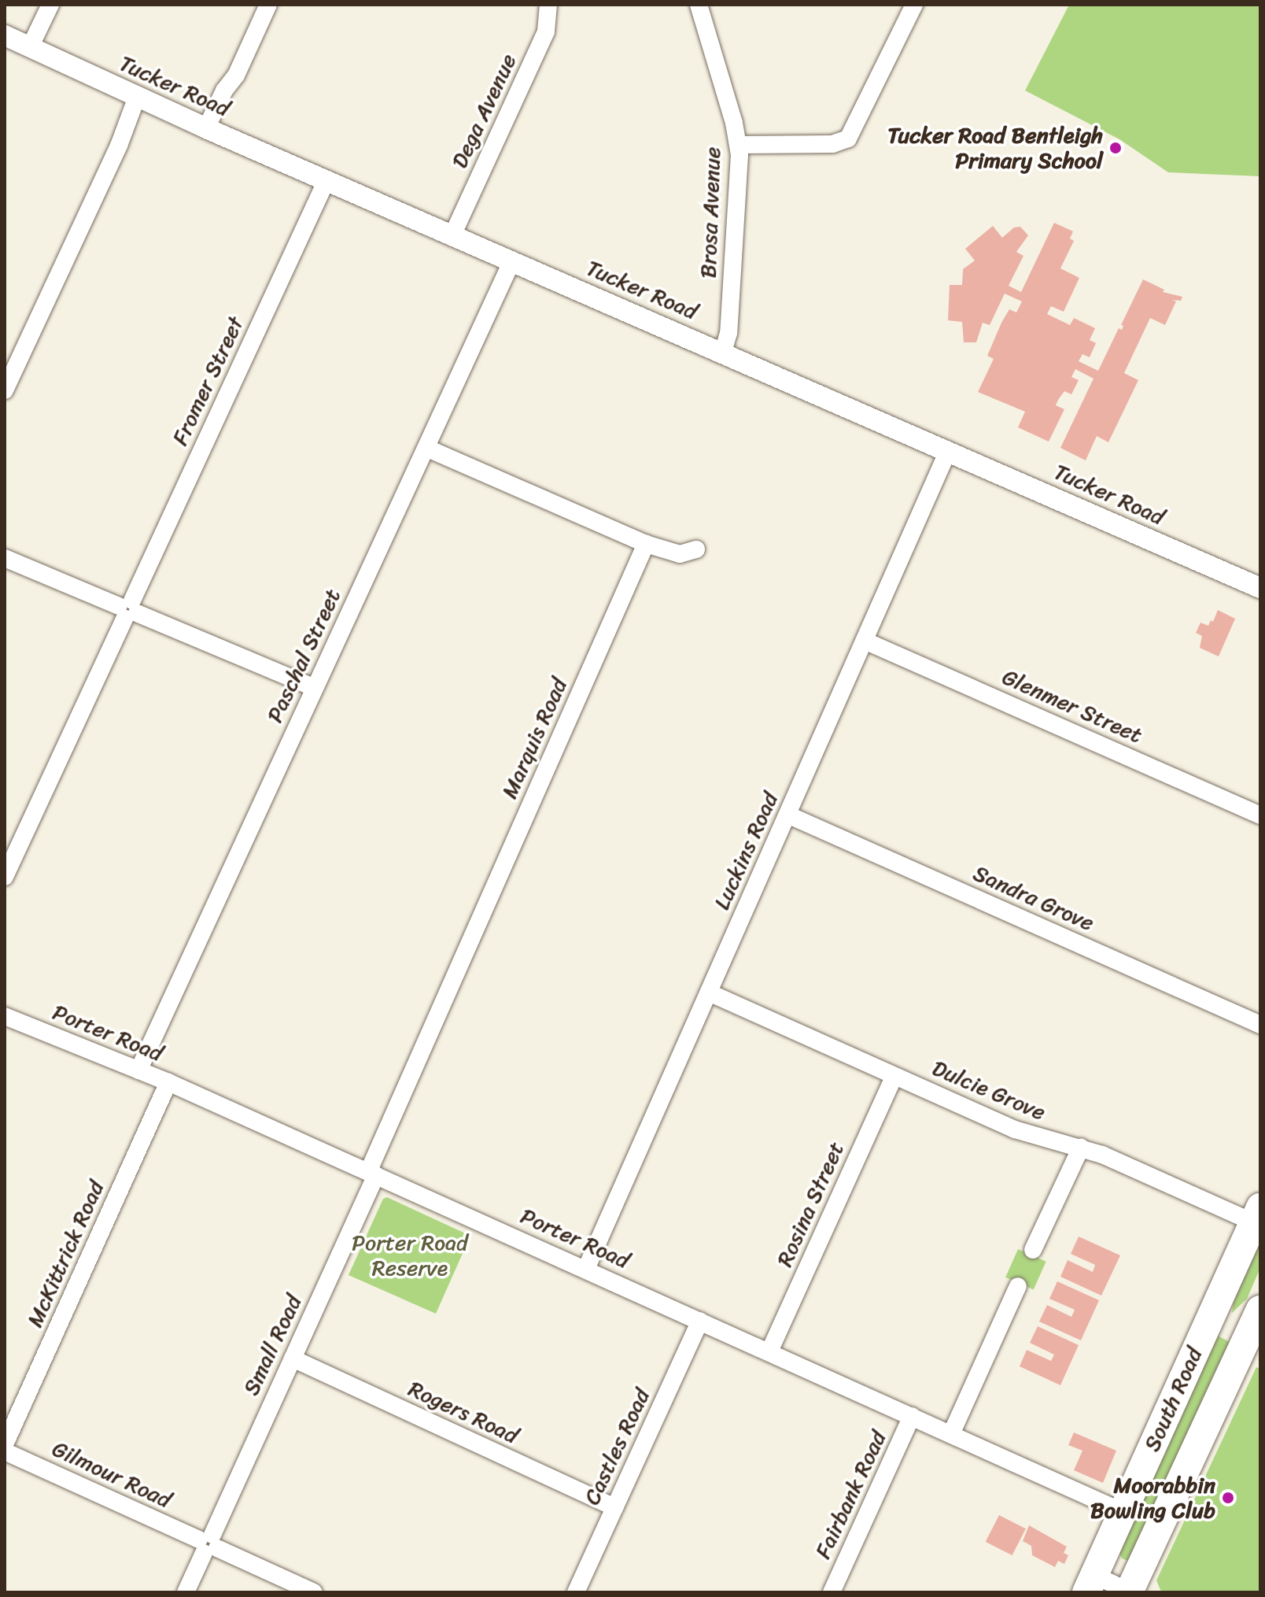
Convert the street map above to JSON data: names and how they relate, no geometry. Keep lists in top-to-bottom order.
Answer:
{
  "streets": {
    "highway": ["South Road"],
    "street": [
      "Tucker Road",
      "Dega Avenue",
      "Brosa Avenue",
      "Fromer Street",
      "Paschal Street",
      "Glenmer Street",
      "Marquis Road",
      "Luckins Road",
      "Sandra Grove",
      "Porter Road",
      "Dulcie Grove",
      "Rosina Street",
      "McKittrick Road",
      "Small Road",
      "Rogers Road",
      "Castles Road",
      "Gilmour Road",
      "Fairbank Road"
    ]
  },
  "crossings": [
    ["Tucker Road", "Dega Avenue"],
    ["Tucker Road", "Brosa Avenue"],
    ["Tucker Road", "Fromer Street"],
    ["Tucker Road", "Paschal Street"],
    ["Tucker Road", "Luckins Road"],
    ["Paschal Street", "Porter Road"],
    ["Glenmer Street", "Luckins Road"],
    ["Marquis Road", "Porter Road"],
    ["Marquis Road", "Small Road"],
    ["Luckins Road", "Sandra Grove"],
    ["Luckins Road", "Porter Road"],
    ["Luckins Road", "Dulcie Grove"],
    ["Porter Road", "Rosina Street"],
    ["Porter Road", "McKittrick Road"],
    ["Porter Road", "Small Road"],
    ["Porter Road", "South Road"],
    ["Porter Road", "Castles Road"],
    ["Porter Road", "Fairbank Road"],
    ["Dulcie Grove", "Rosina Street"],
    ["Dulcie Grove", "South Road"],
    ["Small Road", "Rogers Road"],
    ["Small Road", "Gilmour Road"],
    ["Rogers Road", "Castles Road"]
  ],
  "parks": ["Porter Road Reserve"],
  "places": ["Tucker Road Bentleigh Primary School", "Moorabbin Bowling Club"]
}
